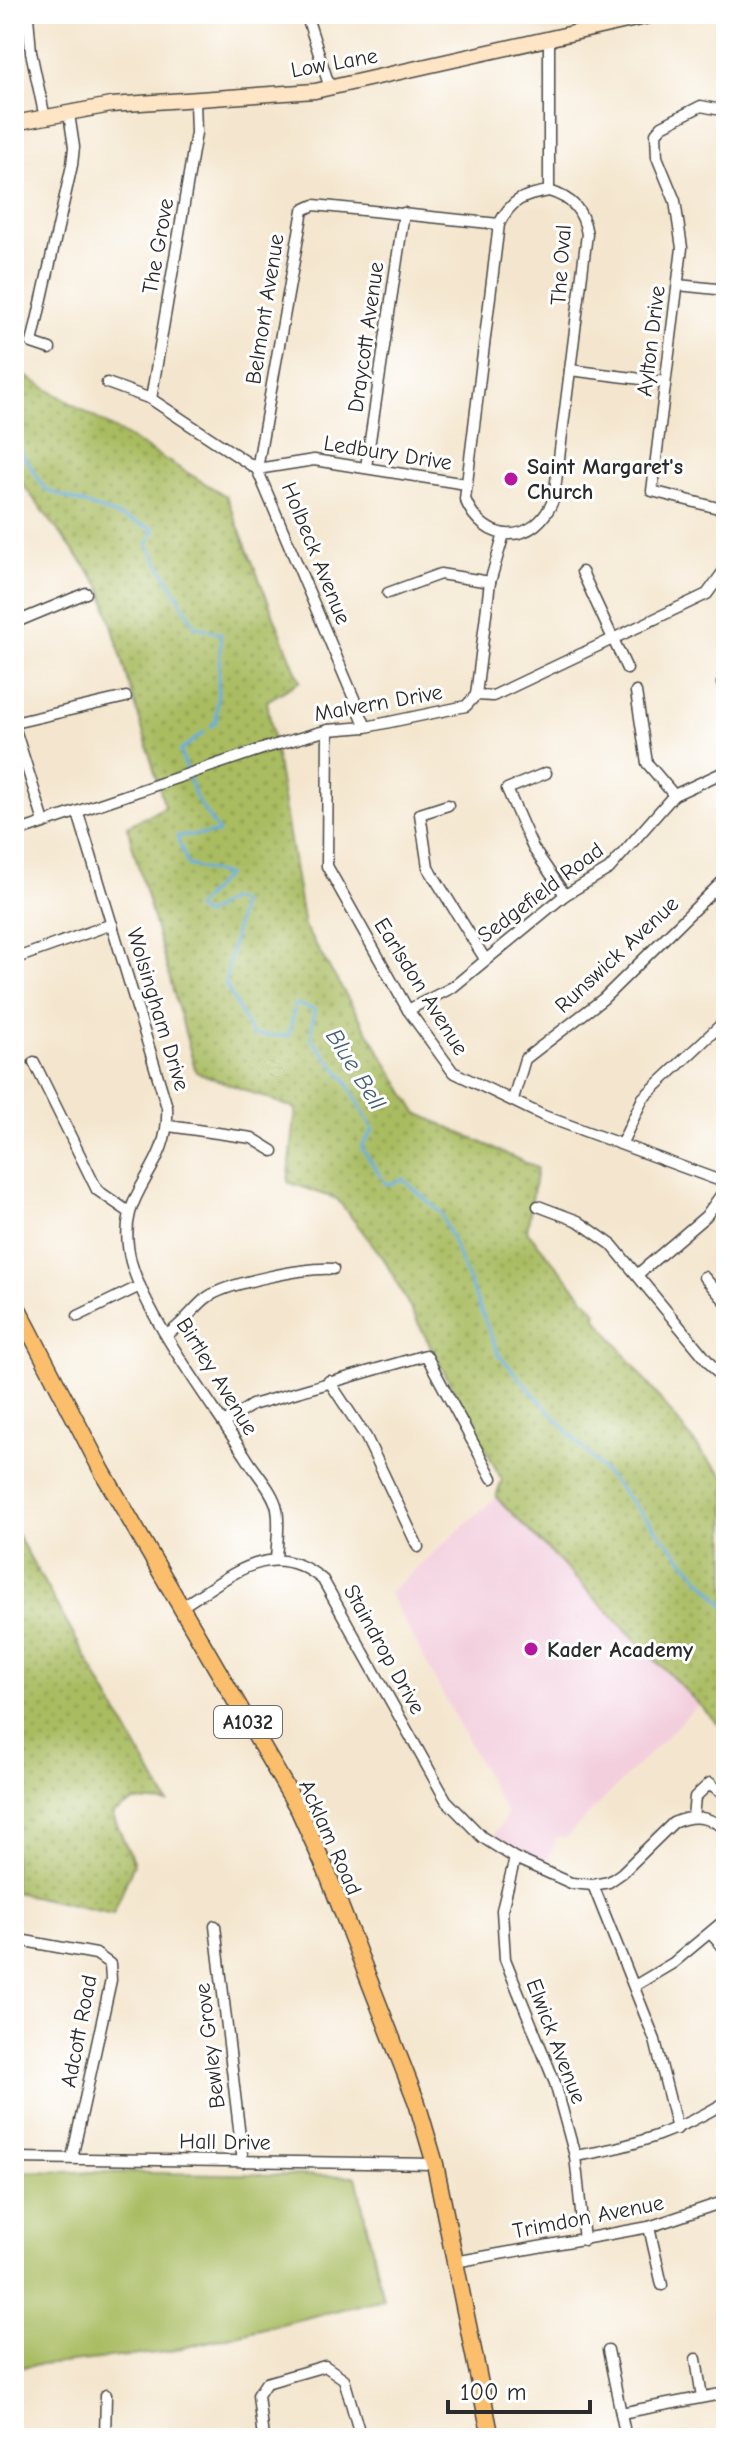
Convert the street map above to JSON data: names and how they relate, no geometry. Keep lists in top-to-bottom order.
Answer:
{
  "streets": {
    "main road": ["Low Lane", "A1032", "Acklam Road"],
    "street": [
      "The Grove",
      "The Oval",
      "Belmont Avenue",
      "Draycott Avenue",
      "Aylton Drive",
      "Ledbury Drive",
      "Holbeck Avenue",
      "Malvern Drive",
      "Sedgefield Road",
      "Runswick Avenue",
      "Earlsdon Avenue",
      "Wolsingham Drive",
      "Birtley Avenue",
      "Staindrop Drive",
      "Adcott Road",
      "Elwick Avenue",
      "Bewley Grove",
      "Hall Drive",
      "Trimdon Avenue"
    ]
  },
  "crossings": [
    ["Low Lane", "The Grove"],
    ["The Grove", "Holbeck Avenue"],
    ["The Oval", "Belmont Avenue"],
    ["Belmont Avenue", "Draycott Avenue"],
    ["Belmont Avenue", "Ledbury Drive"],
    ["Belmont Avenue", "Holbeck Avenue"],
    ["Draycott Avenue", "Ledbury Drive"],
    ["Ledbury Drive", "Holbeck Avenue"],
    ["Holbeck Avenue", "Malvern Drive"],
    ["Malvern Drive", "Earlsdon Avenue"],
    ["Malvern Drive", "Wolsingham Drive"],
    ["Sedgefield Road", "Earlsdon Avenue"],
    ["Runswick Avenue", "Earlsdon Avenue"],
    ["Wolsingham Drive", "Birtley Avenue"],
    ["Birtley Avenue", "Staindrop Drive"],
    ["Staindrop Drive", "Elwick Avenue"],
    ["Acklam Road", "Hall Drive"],
    ["Acklam Road", "Trimdon Avenue"],
    ["Adcott Road", "Hall Drive"],
    ["Elwick Avenue", "Trimdon Avenue"],
    ["Bewley Grove", "Hall Drive"]
  ],
  "water": ["Blue Bell"],
  "places": ["Saint Margaret's Church", "Kader Academy"],
  "scale_bar": "100 m"
}
